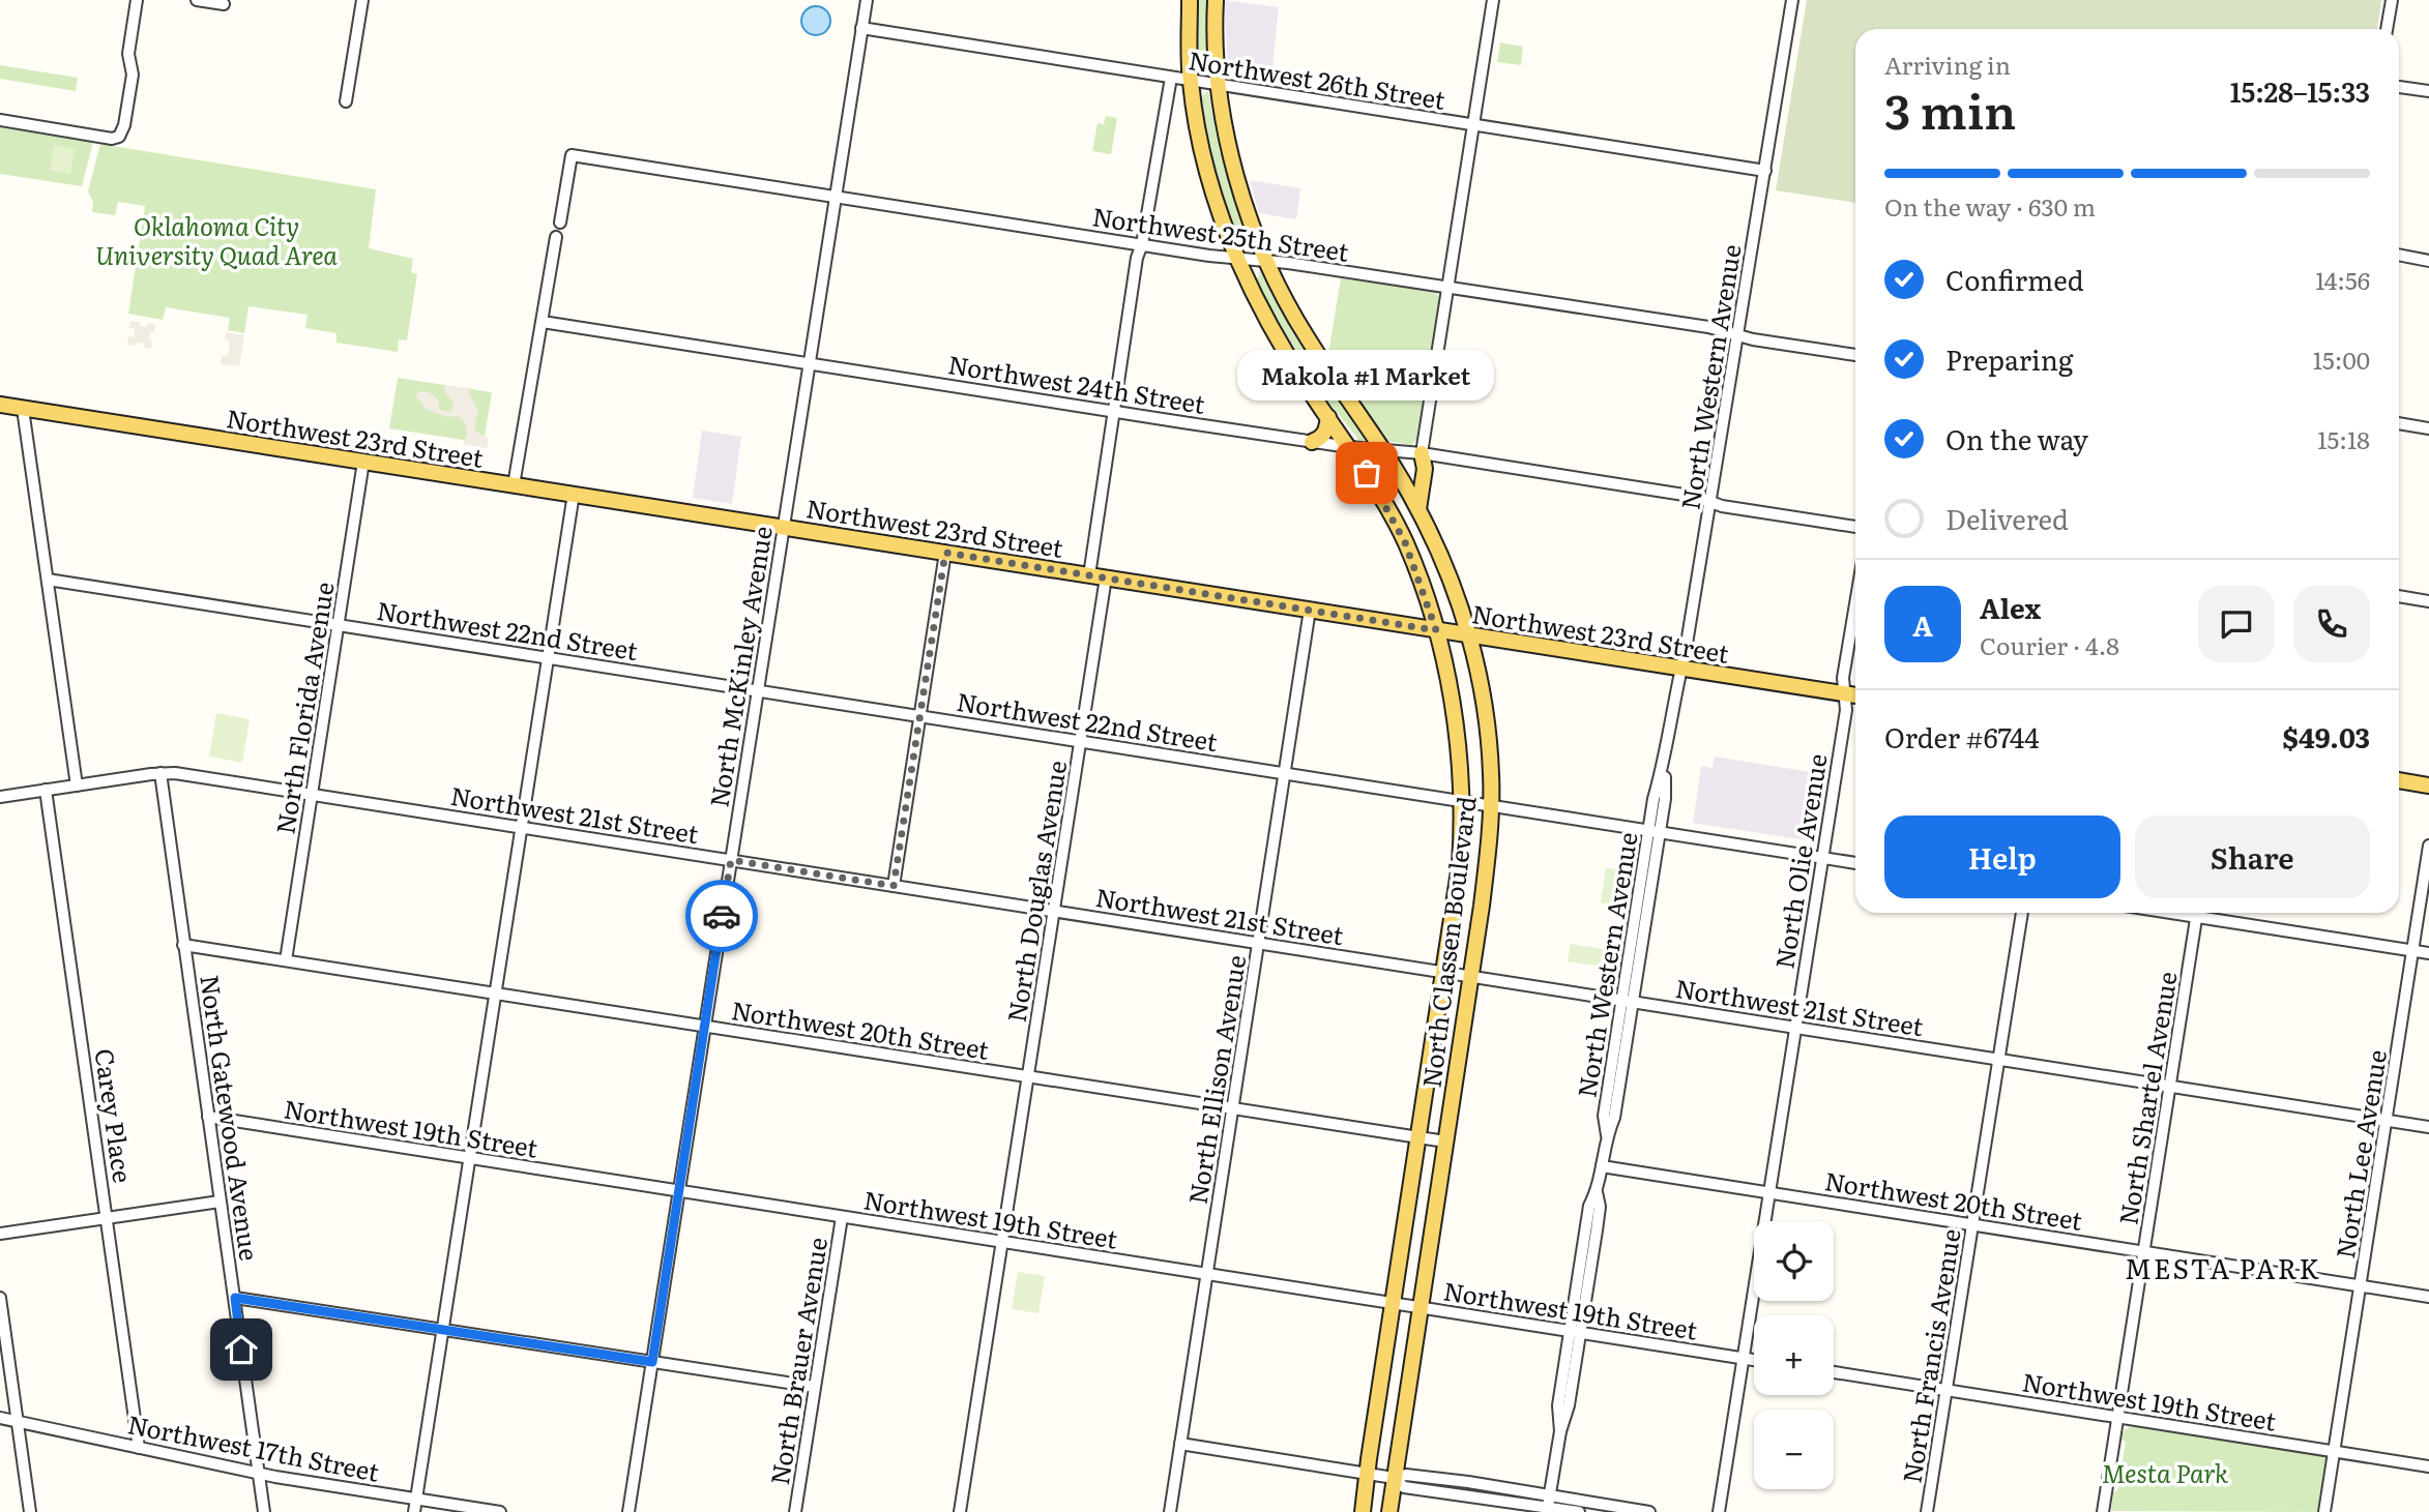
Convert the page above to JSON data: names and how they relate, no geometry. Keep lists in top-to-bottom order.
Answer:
{
  "streets": {
    "main road": ["Northwest 23rd Street", "North Classen Boulevard"],
    "street": [
      "Northwest 26th Street",
      "Northwest 25th Street",
      "North Western Avenue",
      "Northwest 24th Street",
      "Northwest 22nd Street",
      "North McKinley Avenue",
      "North Florida Avenue",
      "Northwest 21st Street",
      "North Olie Avenue",
      "North Douglas Avenue",
      "Northwest 20th Street",
      "North Ellison Avenue",
      "North Shartel Avenue",
      "Carey Place",
      "North Gatewood Avenue",
      "Northwest 19th Street",
      "North Lee Avenue",
      "North Francis Avenue",
      "North Brauer Avenue",
      "Northwest 17th Street"
    ]
  },
  "crossings": [
    ["Northwest 26th Street", "North Western Avenue"],
    ["Northwest 26th Street", "North McKinley Avenue"],
    ["Northwest 26th Street", "North Classen Boulevard"],
    ["Northwest 25th Street", "North Western Avenue"],
    ["Northwest 25th Street", "North McKinley Avenue"],
    ["Northwest 25th Street", "North Classen Boulevard"],
    ["North Western Avenue", "Northwest 24th Street"],
    ["North Western Avenue", "Northwest 23rd Street"],
    ["North Western Avenue", "Northwest 22nd Street"],
    ["North Western Avenue", "Northwest 21st Street"],
    ["North Western Avenue", "Northwest 20th Street"],
    ["North Western Avenue", "Northwest 19th Street"],
    ["Northwest 24th Street", "North McKinley Avenue"],
    ["Northwest 24th Street", "North Classen Boulevard"],
    ["Northwest 23rd Street", "North McKinley Avenue"],
    ["Northwest 23rd Street", "North Florida Avenue"],
    ["Northwest 23rd Street", "North Olie Avenue"],
    ["Northwest 23rd Street", "North Douglas Avenue"],
    ["Northwest 23rd Street", "North Classen Boulevard"],
    ["Northwest 23rd Street", "North Ellison Avenue"],
    ["Northwest 22nd Street", "North McKinley Avenue"],
    ["Northwest 22nd Street", "North Florida Avenue"],
    ["Northwest 22nd Street", "North Olie Avenue"],
    ["Northwest 22nd Street", "North Douglas Avenue"],
    ["Northwest 22nd Street", "North Classen Boulevard"],
    ["Northwest 22nd Street", "North Ellison Avenue"],
    ["North McKinley Avenue", "Northwest 21st Street"],
    ["North McKinley Avenue", "Northwest 20th Street"],
    ["North McKinley Avenue", "Northwest 19th Street"],
    ["North Florida Avenue", "Northwest 21st Street"],
    ["North Florida Avenue", "Northwest 20th Street"],
    ["Northwest 21st Street", "North Olie Avenue"],
    ["Northwest 21st Street", "North Douglas Avenue"],
    ["Northwest 21st Street", "North Classen Boulevard"],
    ["Northwest 21st Street", "North Ellison Avenue"],
    ["Northwest 21st Street", "North Shartel Avenue"],
    ["Northwest 21st Street", "Carey Place"],
    ["Northwest 21st Street", "North Gatewood Avenue"],
    ["Northwest 21st Street", "North Lee Avenue"],
    ["Northwest 21st Street", "North Francis Avenue"],
    ["North Olie Avenue", "Northwest 20th Street"],
    ["North Olie Avenue", "Northwest 19th Street"],
    ["North Douglas Avenue", "Northwest 20th Street"],
    ["North Douglas Avenue", "Northwest 19th Street"],
    ["North Classen Boulevard", "Northwest 20th Street"],
    ["North Classen Boulevard", "Northwest 19th Street"],
    ["Northwest 20th Street", "North Ellison Avenue"],
    ["Northwest 20th Street", "North Shartel Avenue"],
    ["Northwest 20th Street", "North Gatewood Avenue"],
    ["Northwest 20th Street", "North Lee Avenue"],
    ["Northwest 20th Street", "North Francis Avenue"],
    ["North Ellison Avenue", "Northwest 19th Street"],
    ["North Shartel Avenue", "Northwest 19th Street"],
    ["Carey Place", "Northwest 17th Street"],
    ["North Gatewood Avenue", "Northwest 19th Street"],
    ["North Gatewood Avenue", "Northwest 17th Street"],
    ["Northwest 19th Street", "North Lee Avenue"],
    ["Northwest 19th Street", "North Francis Avenue"],
    ["Northwest 19th Street", "North Brauer Avenue"]
  ],
  "districts": ["MESTA PARK"],
  "parks": ["Oklahoma City University Quad Area", "Mesta Park"],
  "places": ["Makola #1 Market"],
  "page": {
    "heading": ["3 min", "Arriving in", "15:28–15:33"],
    "panel": [
      "Alex",
      "Courier · 4.8",
      "Order #6744",
      "$49.03"
    ],
    "bar": "On the way · 630 m",
    "list": [
      ["Confirmed", "14:56"],
      ["Preparing", "15:00"],
      ["On the way", "15:18"],
      "Delivered"
    ],
    "bubble": "Makola #1 Market",
    "round": "A",
    "buttons": ["Help", "Share"],
    "map_buttons": ["+", "−"]
  }
}
